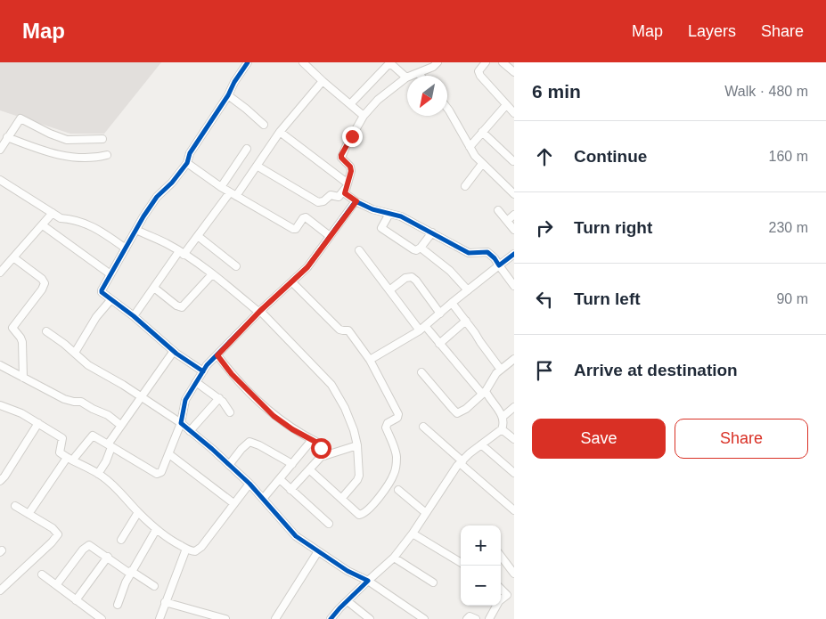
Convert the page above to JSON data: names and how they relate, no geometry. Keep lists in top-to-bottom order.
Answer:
{
  "north": "bottom left",
  "page": {
    "header": "Map",
    "nav": ["Map", "Layers", "Share"],
    "heading": ["6 min", "Walk · 480 m"],
    "list": [
      ["Continue", "160 m"],
      ["Turn right", "230 m"],
      ["Turn left", "90 m"],
      "Arrive at destination"
    ],
    "buttons": ["Save", "Share"],
    "map_buttons": ["+", "−"]
  }
}
